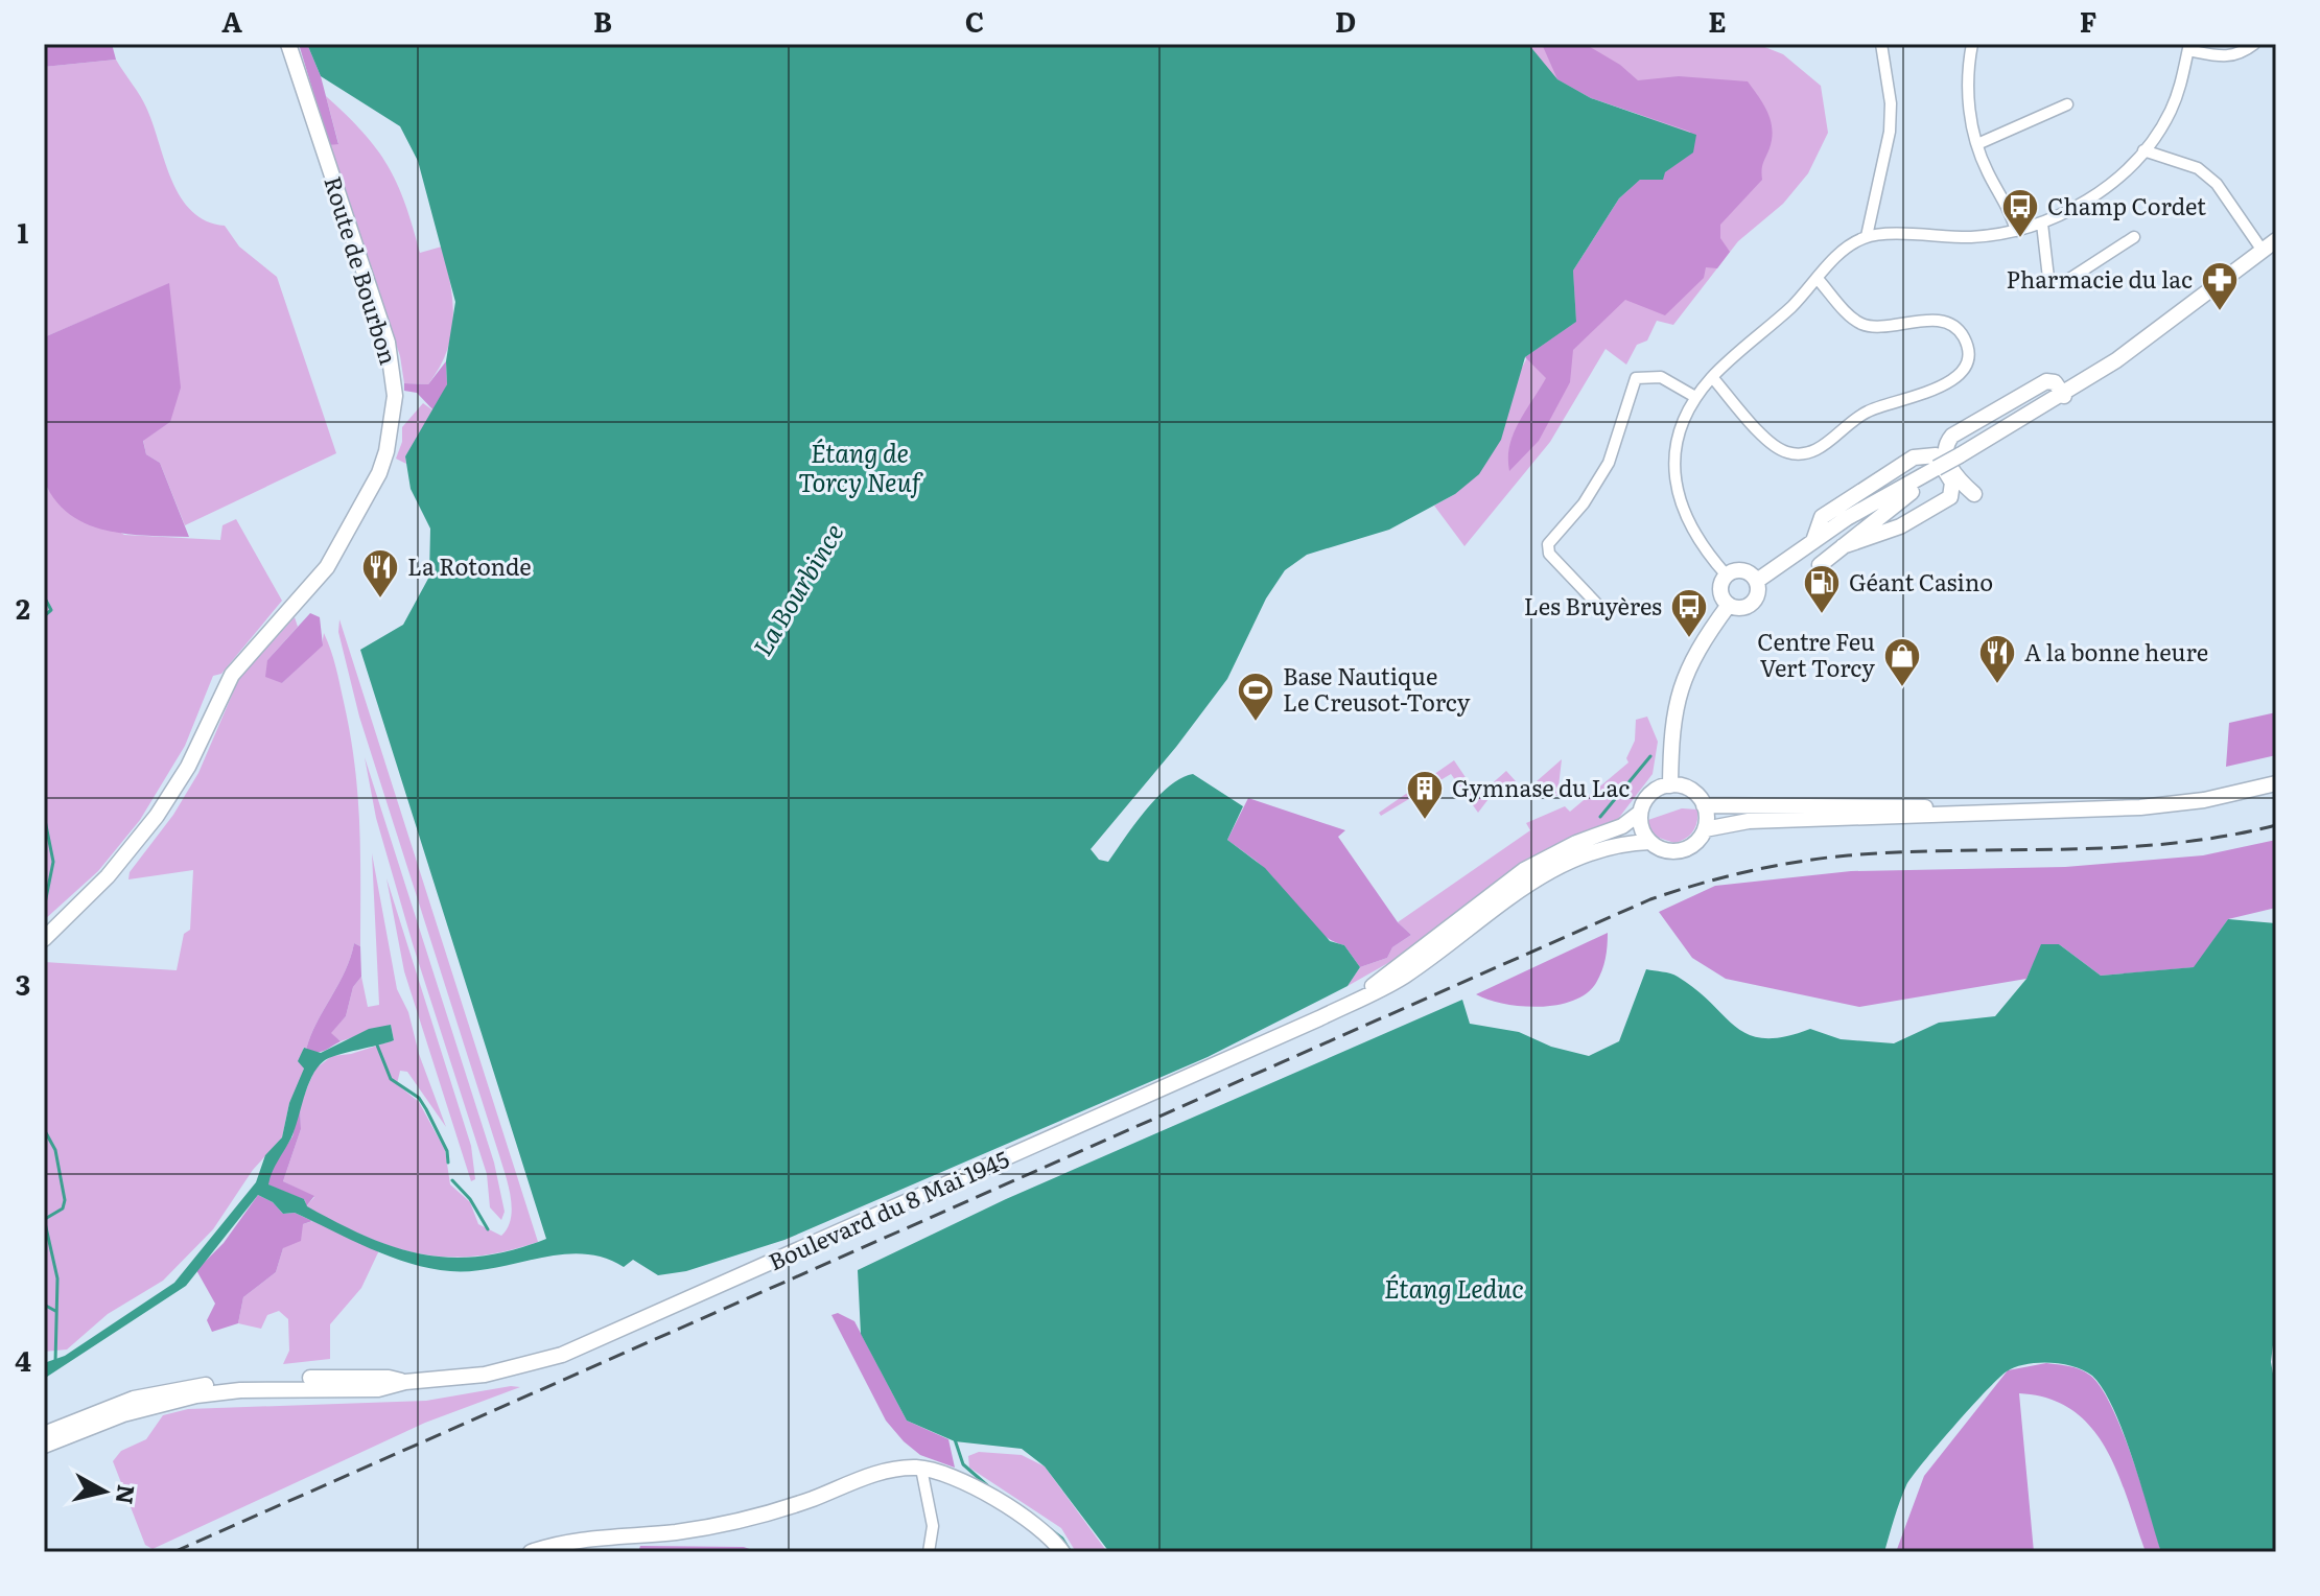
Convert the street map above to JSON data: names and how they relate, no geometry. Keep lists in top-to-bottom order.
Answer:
{
  "streets": {
    "main road": ["Route de Bourbon", "Boulevard du 8 Mai 1945"]
  },
  "water": ["Étang de Torcy Neuf", "La Bourbince", "Étang Leduc"],
  "places": {
    "bus stop": ["Champ Cordet", "Les Bruyères"],
    "pharmacy": ["Pharmacie du lac"],
    "restaurant": ["La Rotonde", "A la bonne heure"],
    "fuel station": ["Géant Casino"],
    "shop": ["Centre Feu Vert Torcy"],
    "sports": ["Base Nautique Le Creusot-Torcy"],
    "building": ["Gymnase du Lac"]
  },
  "north": "right",
  "grid": {
    "columns": [
      "A",
      "B",
      "C",
      "D",
      "E",
      "F"
    ],
    "rows": [
      "1",
      "2",
      "3",
      "4"
    ]
  }
}
